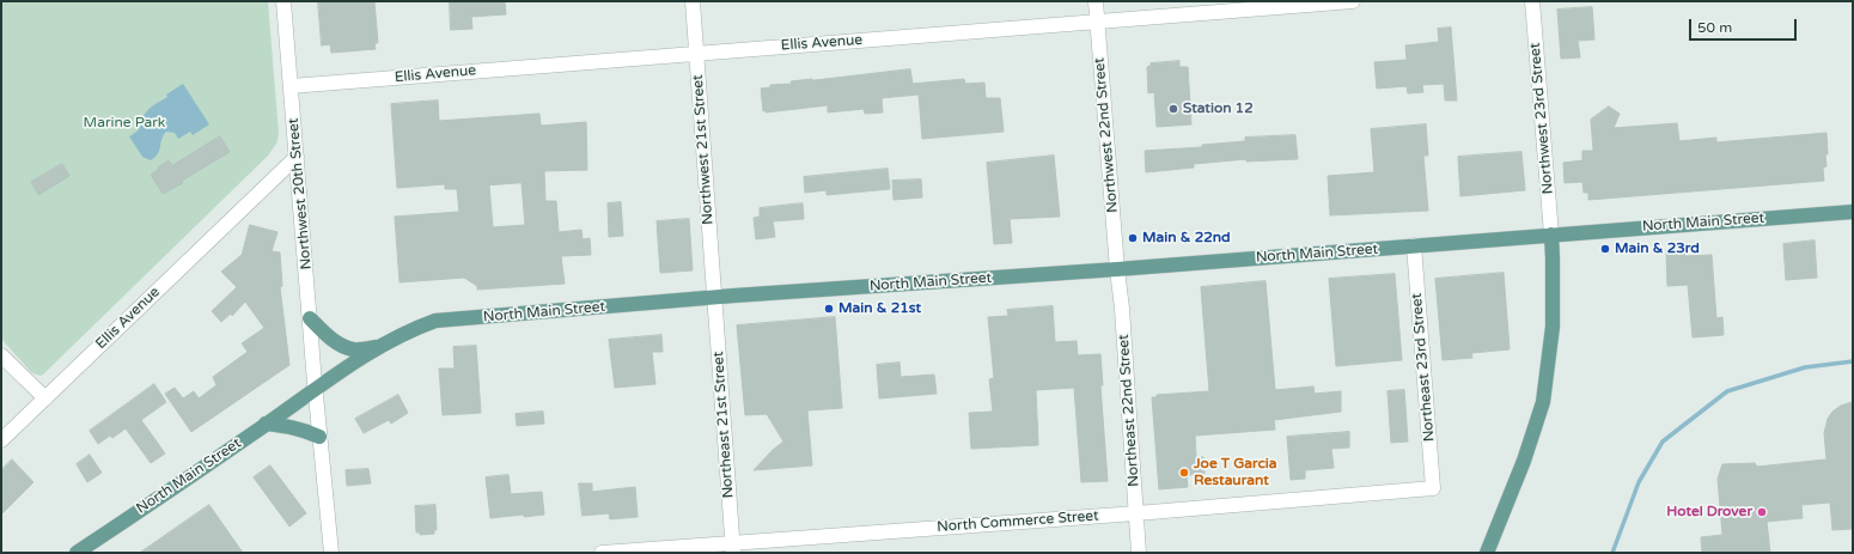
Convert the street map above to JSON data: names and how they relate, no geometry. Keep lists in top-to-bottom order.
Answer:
{
  "streets": {
    "main road": ["North Main Street"],
    "street": [
      "Ellis Avenue",
      "Northwest 23rd Street",
      "Northwest 22nd Street",
      "Northwest 21st Street",
      "Northwest 20th Street",
      "Northeast 23rd Street",
      "Northeast 22nd Street",
      "Northeast 21st Street",
      "North Commerce Street"
    ]
  },
  "crossings": [
    ["Ellis Avenue", "Northwest 22nd Street"],
    ["Ellis Avenue", "Northwest 21st Street"],
    ["Ellis Avenue", "Northwest 20th Street"],
    ["Northwest 23rd Street", "North Main Street"],
    ["Northwest 22nd Street", "North Main Street"],
    ["Northwest 22nd Street", "Northeast 22nd Street"],
    ["Northwest 21st Street", "North Main Street"],
    ["Northwest 21st Street", "Northeast 21st Street"],
    ["Northwest 20th Street", "North Main Street"],
    ["North Main Street", "Northeast 23rd Street"],
    ["North Main Street", "Northeast 22nd Street"],
    ["North Main Street", "Northeast 21st Street"],
    ["Northeast 23rd Street", "North Commerce Street"],
    ["Northeast 22nd Street", "North Commerce Street"],
    ["Northeast 21st Street", "North Commerce Street"]
  ],
  "parks": ["Marine Park"],
  "places": [
    "Station 12",
    "Main & 22nd",
    "Main & 23rd",
    "Main & 21st",
    "Joe T Garcia Restaurant",
    "Hotel Drover"
  ],
  "scale_bar": "50 m"
}
